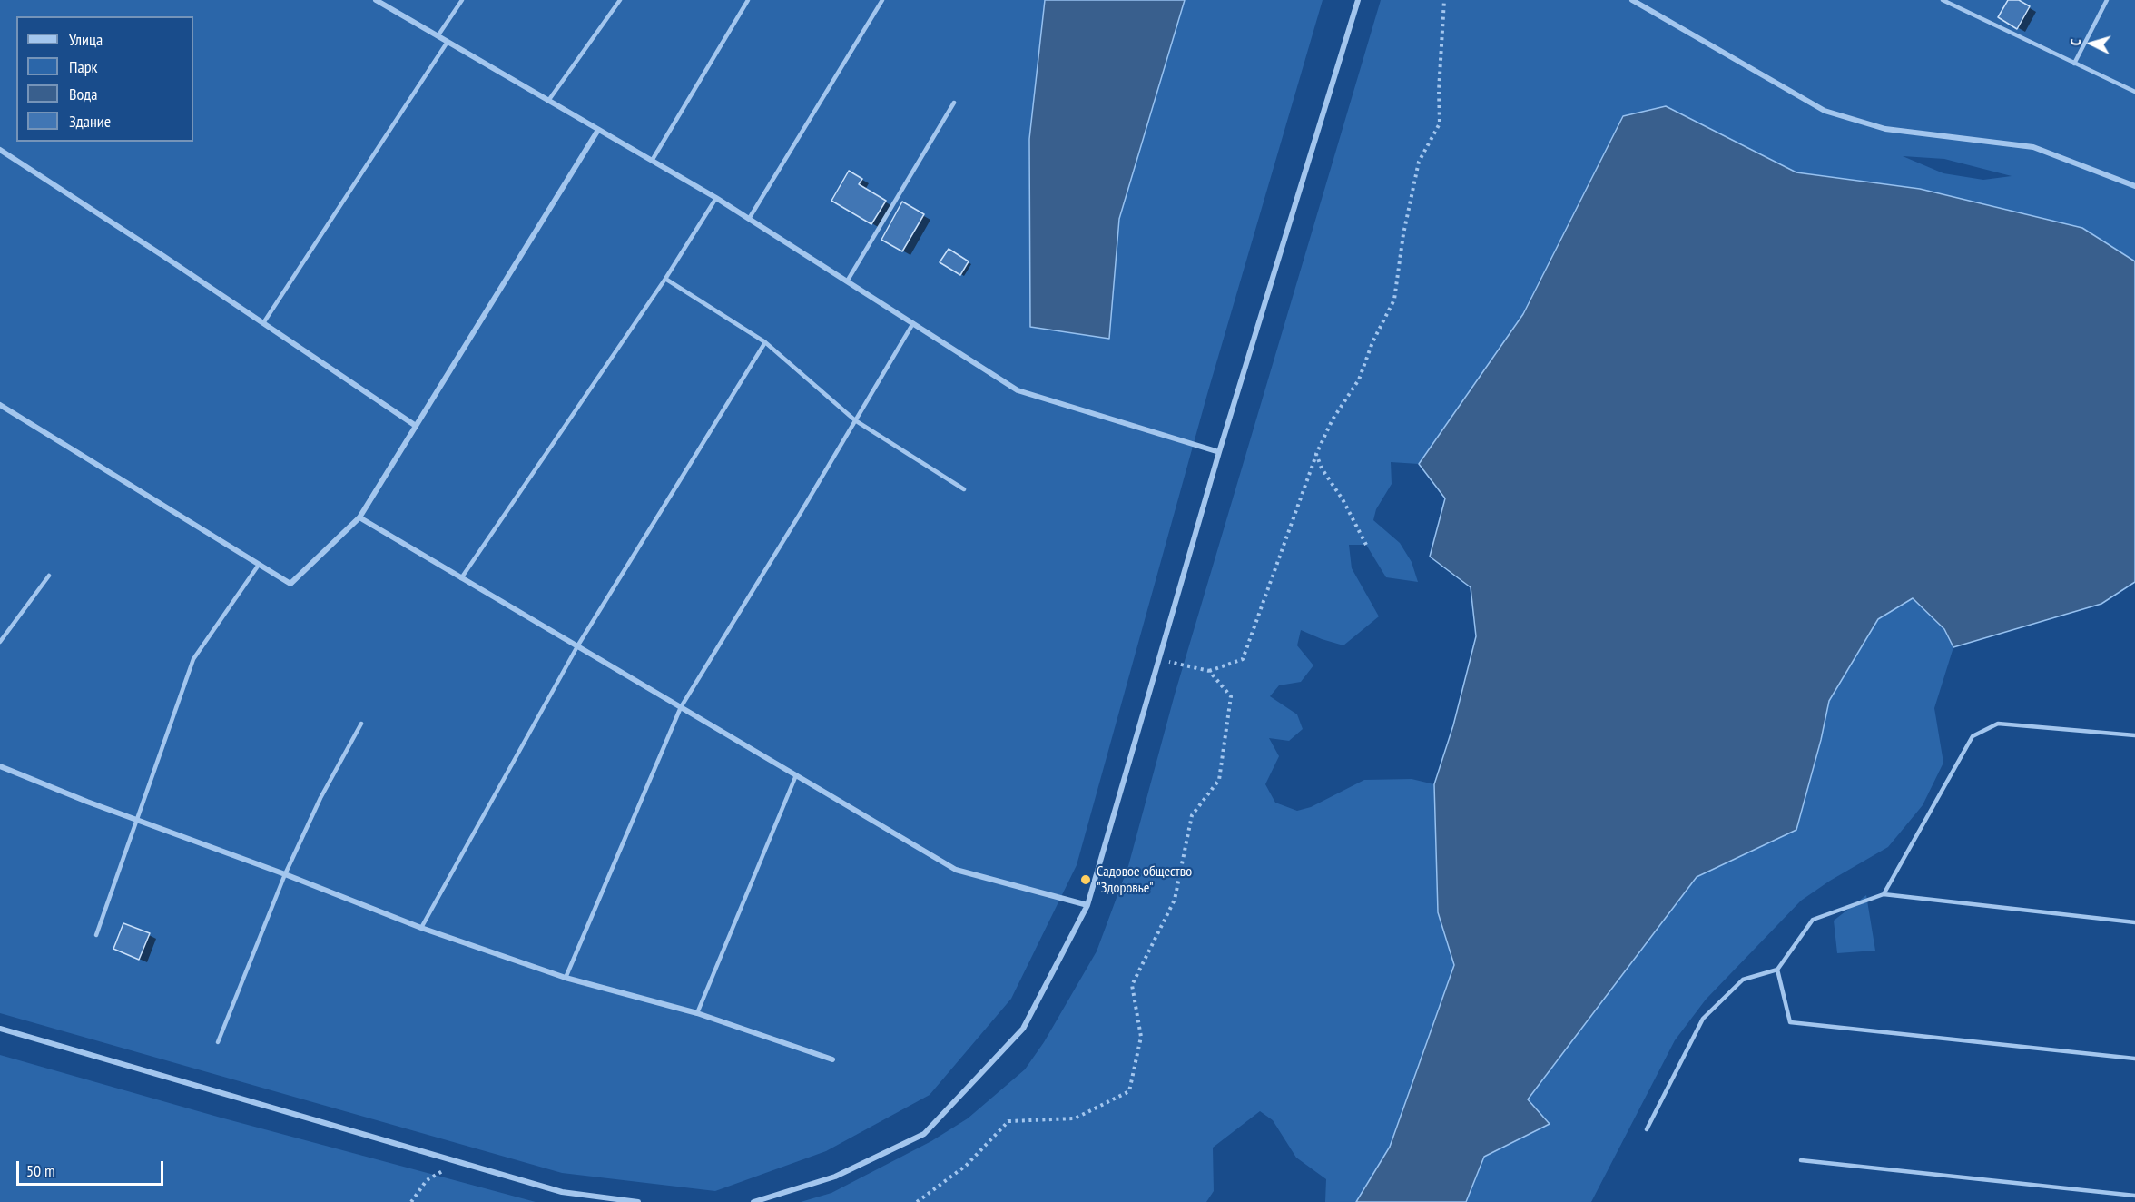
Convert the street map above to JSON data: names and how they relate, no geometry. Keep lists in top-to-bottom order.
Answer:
{
  "places": ["Садовое общество \"Здоровье\""],
  "legend": [
    "Улица",
    "Парк",
    "Вода",
    "Здание"
  ],
  "scale_bar": "50 m",
  "north": "left"
}
